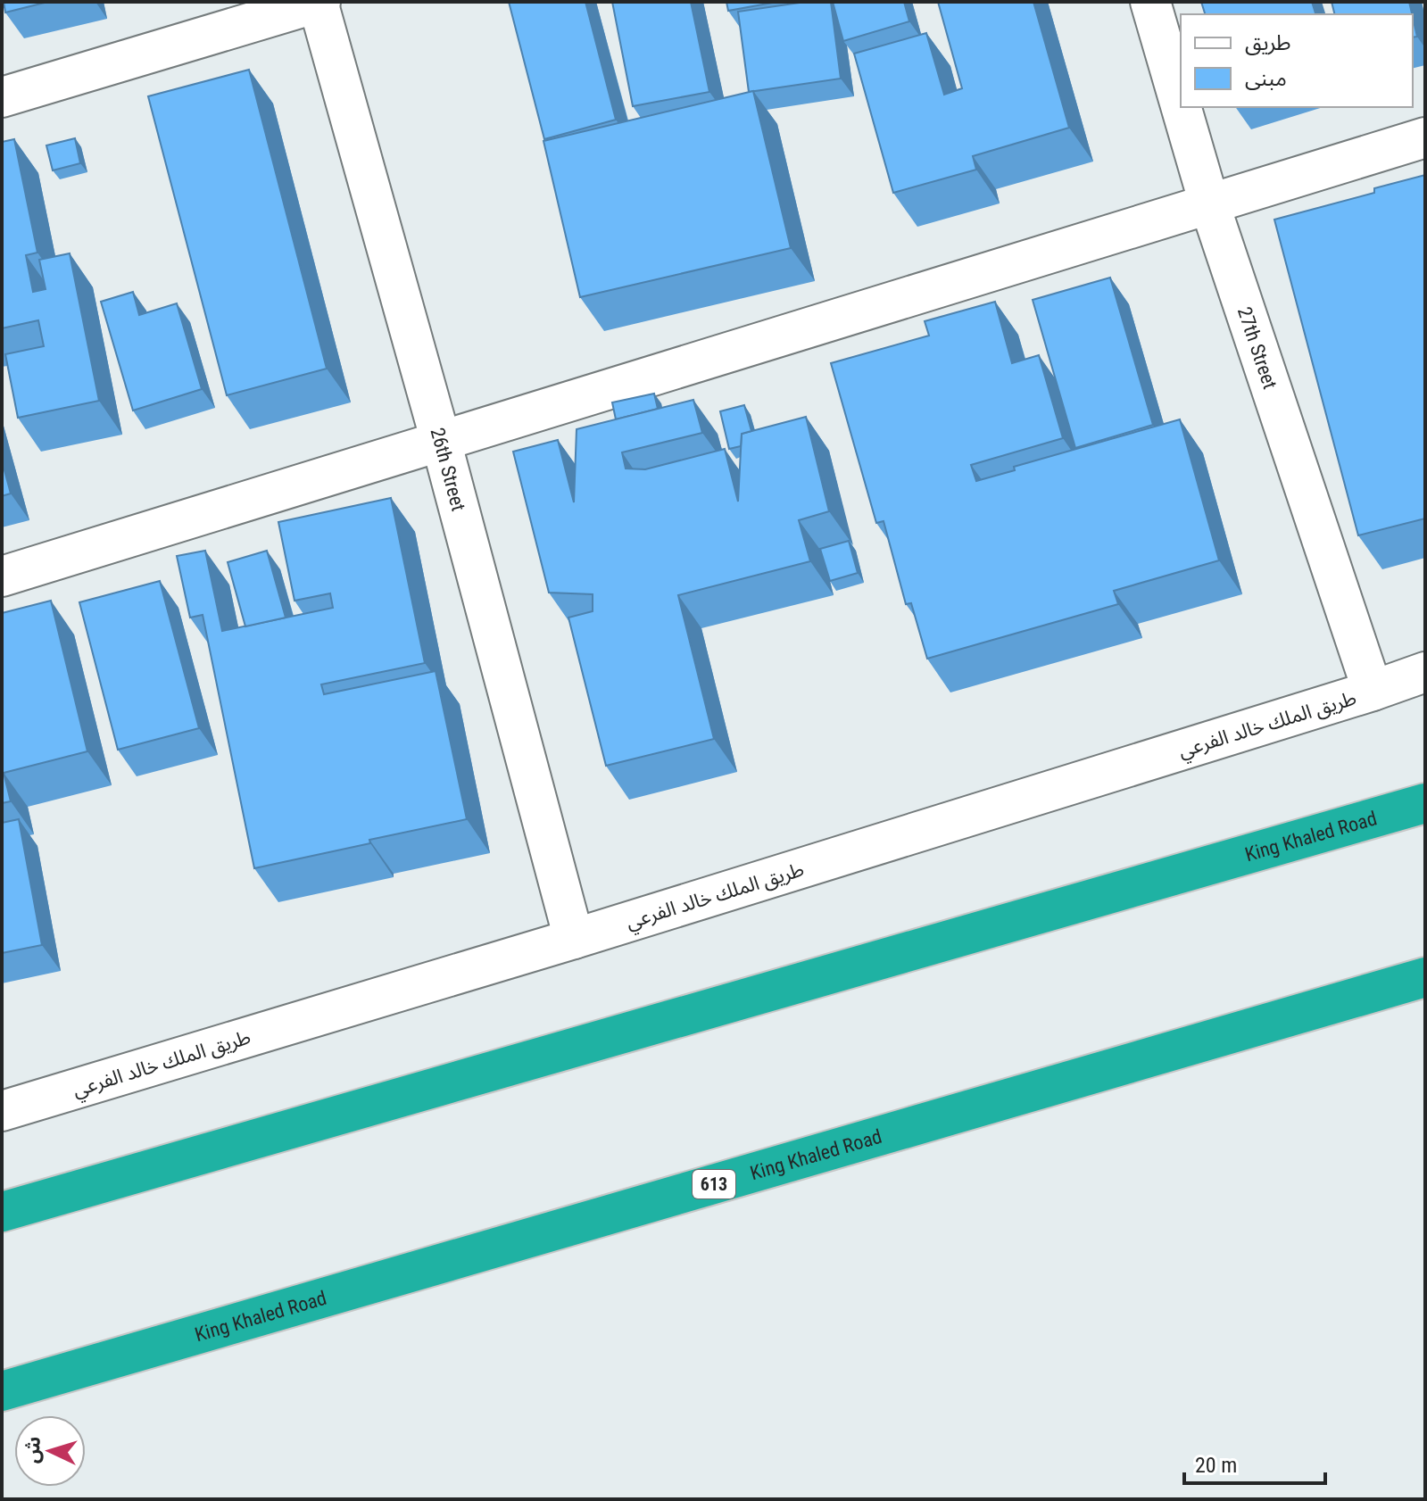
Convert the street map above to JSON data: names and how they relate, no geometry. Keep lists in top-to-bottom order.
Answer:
{
  "streets": {
    "highway": ["King Khaled Road", "613"],
    "street": ["27th Street", "26th Street", "طريق الملك خالد الفرعي"]
  },
  "crossings": [
    ["27th Street", "طريق الملك خالد الفرعي"],
    ["26th Street", "طريق الملك خالد الفرعي"]
  ],
  "legend": ["طريق", "مبنى"],
  "scale_bar": "20 m",
  "north": "left"
}
